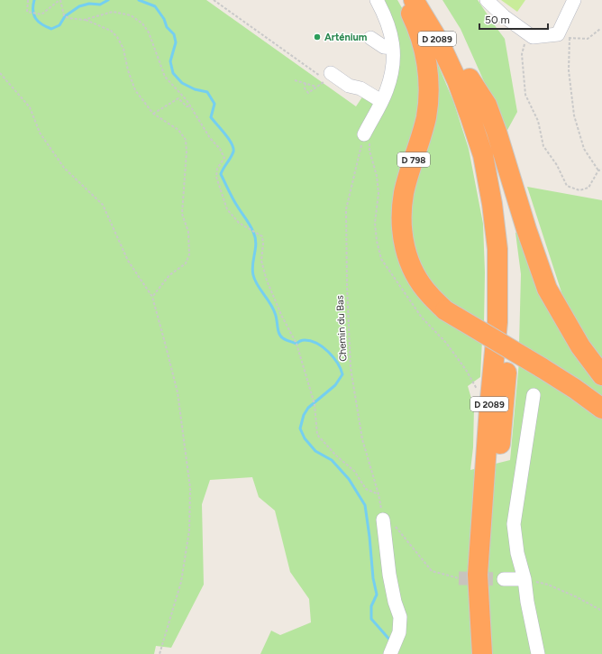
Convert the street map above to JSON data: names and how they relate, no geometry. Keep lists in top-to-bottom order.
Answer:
{
  "streets": {
    "highway": ["D 2089", "D 798"],
    "path": ["Chemin du Bas"]
  },
  "places": ["Arténium"],
  "scale_bar": "50 m"
}
